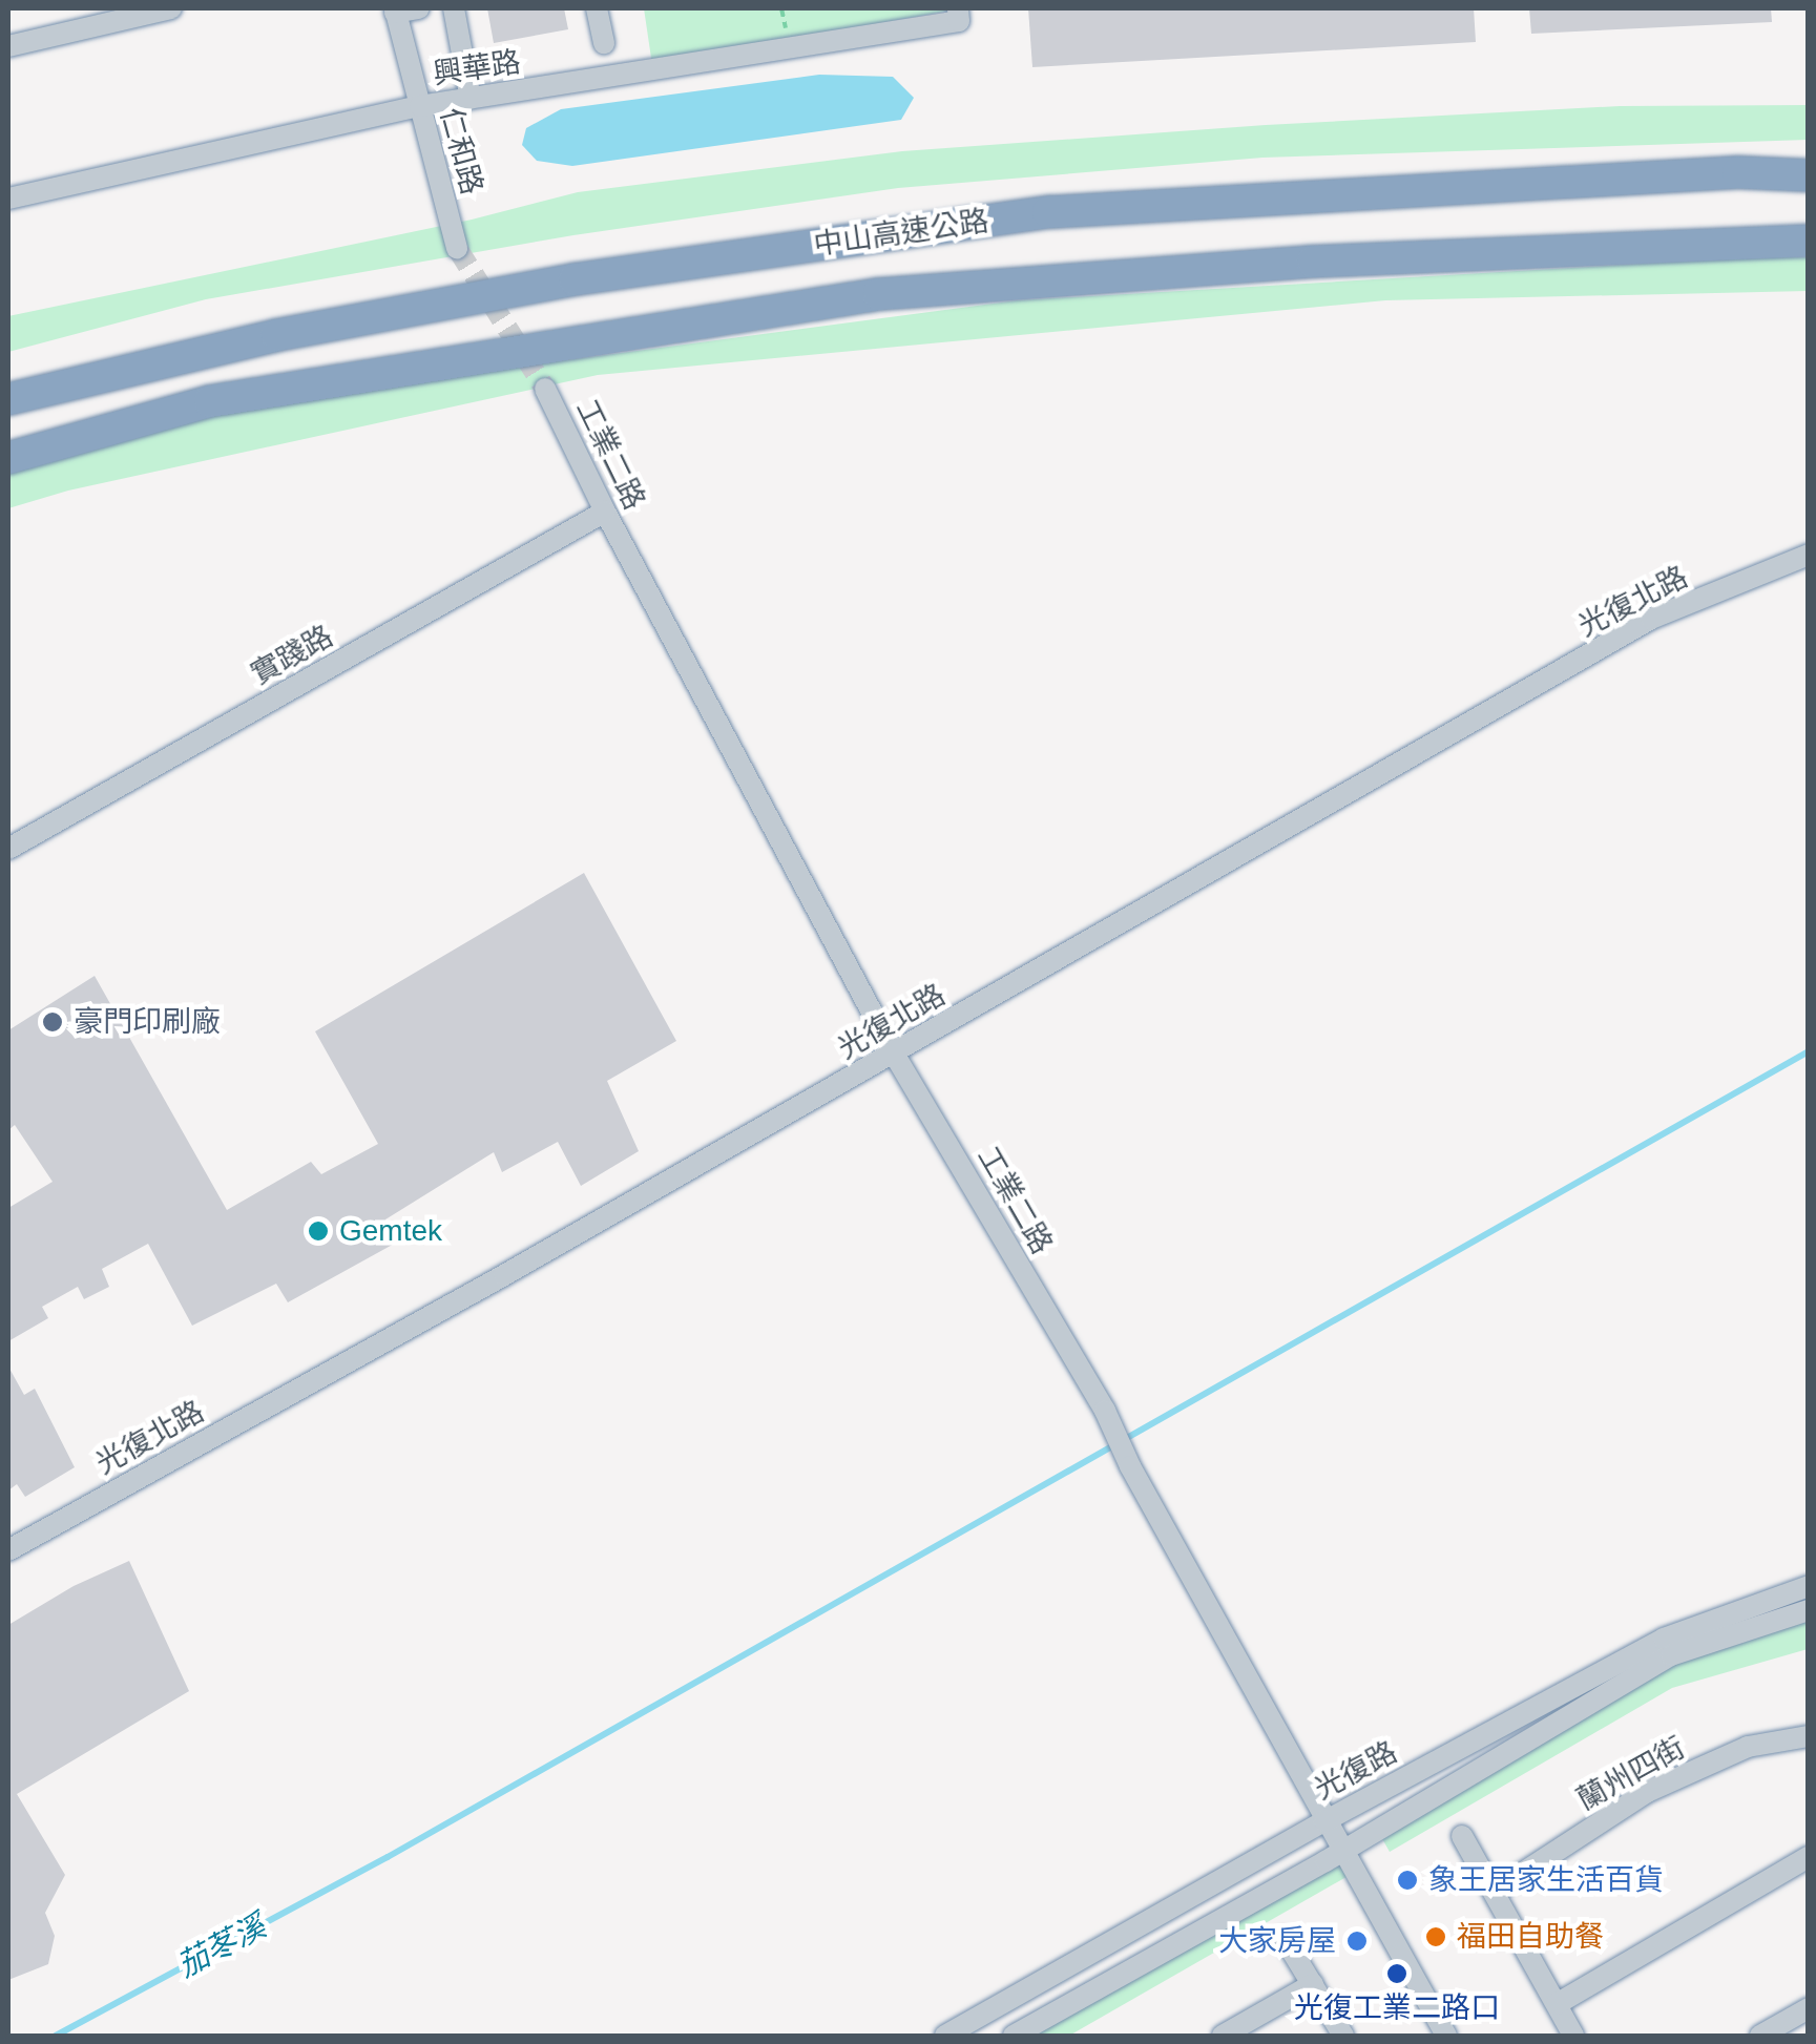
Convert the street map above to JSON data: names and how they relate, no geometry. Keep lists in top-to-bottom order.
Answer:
{
  "streets": {
    "highway": ["中山高速公路"],
    "street": [
      "興華路",
      "仁和路",
      "工業二路",
      "光復北路",
      "實踐路",
      "光復路",
      "蘭州四街"
    ]
  },
  "crossings": [
    ["興華路", "仁和路"],
    ["工業二路", "光復北路"],
    ["工業二路", "實踐路"],
    ["工業二路", "光復路"]
  ],
  "water": ["茄苳溪"],
  "places": [
    "豪門印刷廠",
    "Gemtek",
    "象王居家生活百貨",
    "福田自助餐",
    "大家房屋",
    "光復工業二路口"
  ]
}
